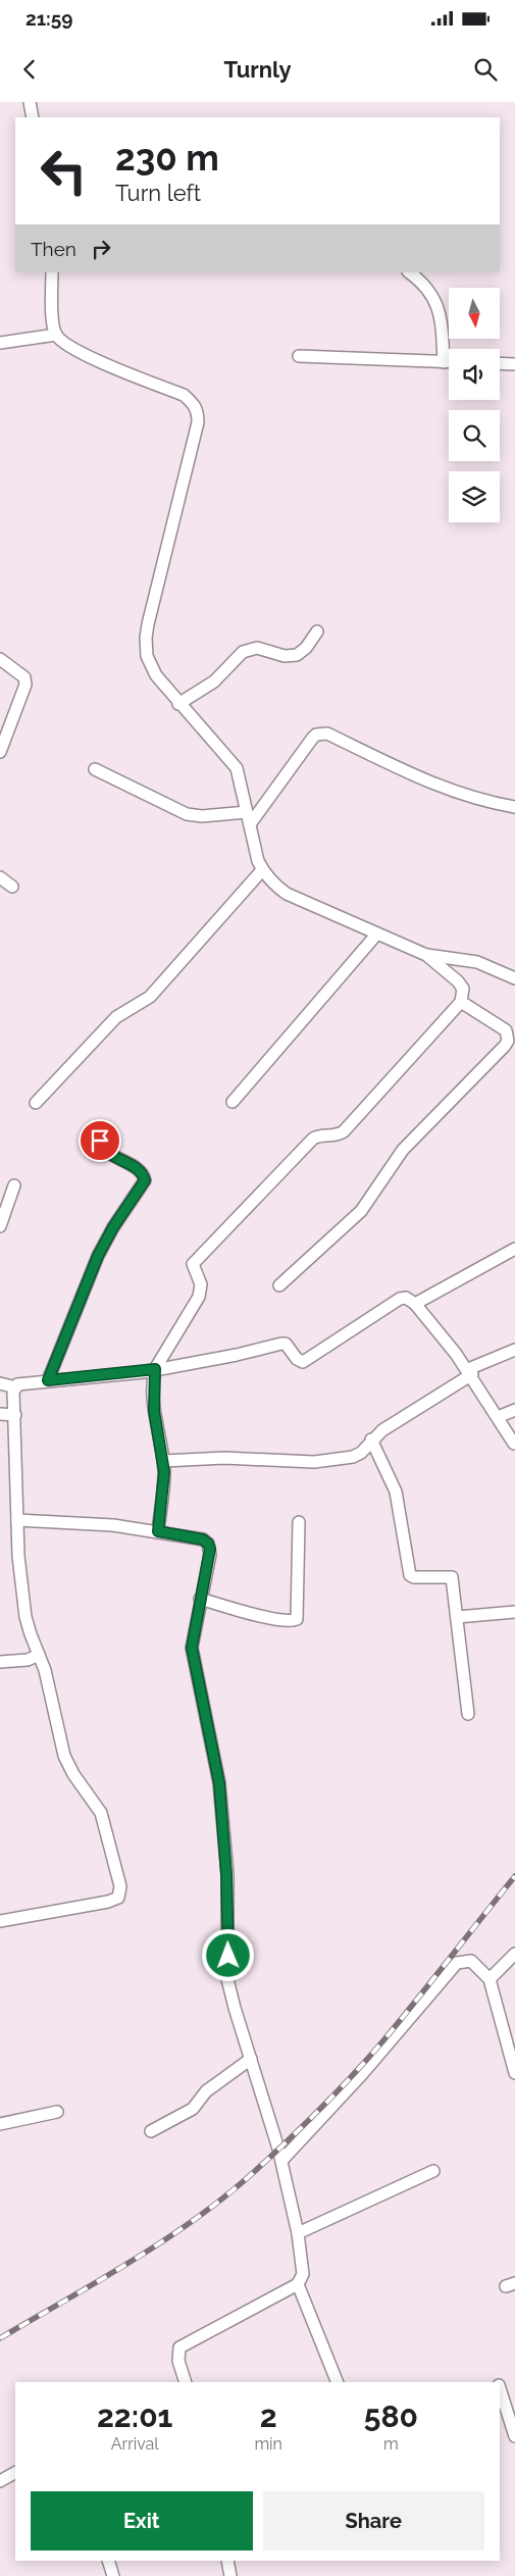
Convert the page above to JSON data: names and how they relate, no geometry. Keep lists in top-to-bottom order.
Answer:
{
  "north": "bottom",
  "page": {
    "status": "21:59",
    "header": "Turnly",
    "turn": ["230 m", "Turn left"],
    "then": "Then",
    "eta": [
      "22:01",
      "Arrival",
      "2",
      "min",
      "580",
      "m"
    ],
    "buttons": ["Exit", "Share"]
  }
}
